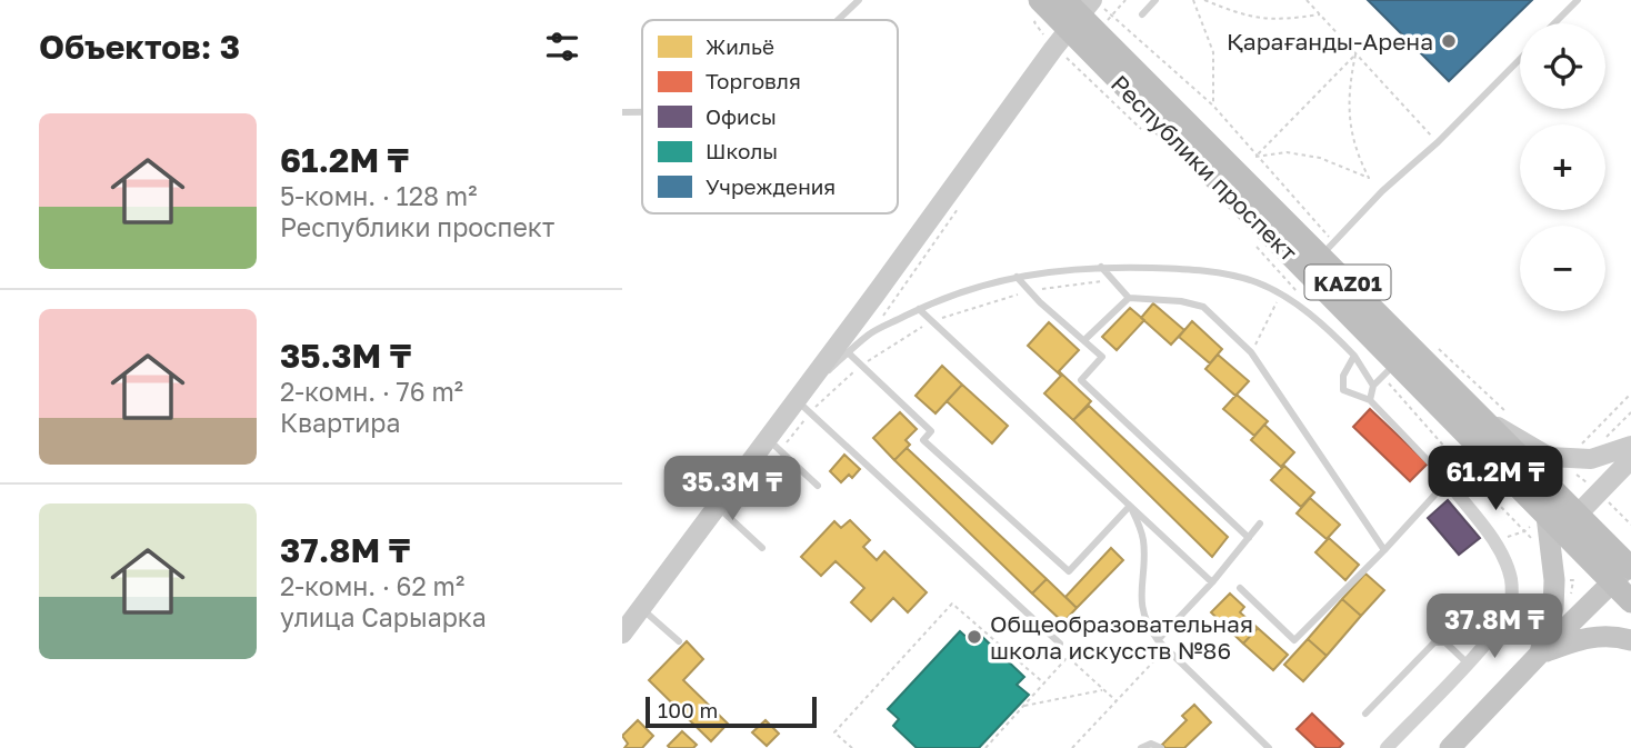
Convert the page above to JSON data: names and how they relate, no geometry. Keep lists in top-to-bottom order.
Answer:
{
  "streets": {
    "highway": ["Республики проспект", "KАZ01"]
  },
  "places": ["Қарағанды-Арена", "Общеобразовательная школа искусств №86"],
  "legend": [
    "Жильё",
    "Торговля",
    "Офисы",
    "Школы",
    "Учреждения"
  ],
  "scale_bar": "100 m",
  "page": {
    "heading": "Объектов: 3",
    "map_buttons": ["+", "−"],
    "list": [
      {
        "name": "61.2M ₸",
        "note": "5-комн. · 128 m² · Республики проспект"
      },
      {
        "name": "35.3M ₸",
        "note": "2-комн. · 76 m² · Квартира"
      },
      {
        "name": "37.8M ₸",
        "note": "2-комн. · 62 m² · улица Сарыарка"
      }
    ],
    "price": ["61.2M ₸", "35.3M ₸", "37.8M ₸"],
    "scale": "100 m"
  }
}
